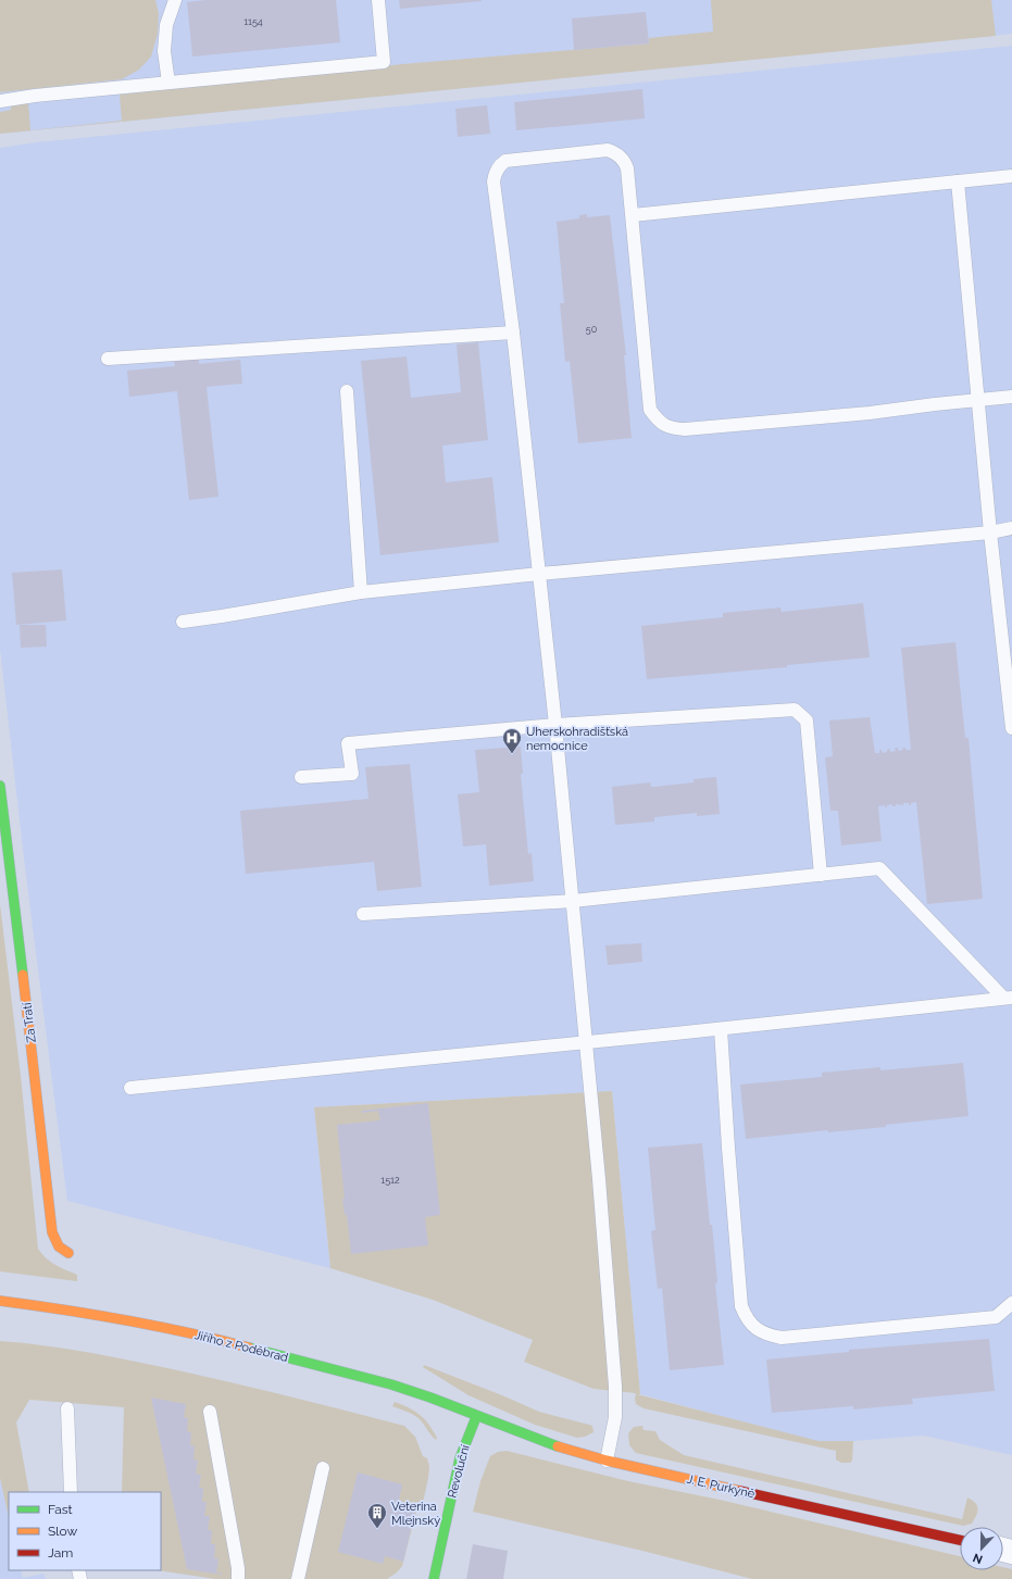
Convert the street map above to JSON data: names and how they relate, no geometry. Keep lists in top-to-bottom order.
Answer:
{
  "streets": {
    "street": [
      "Za Tratí",
      "Jiřího z Poděbrad",
      "Revoluční",
      "J. E. Purkyně"
    ]
  },
  "crossings": [
    ["Jiřího z Poděbrad", "Revoluční"],
    ["Jiřího z Poděbrad", "J. E. Purkyně"],
    ["Revoluční", "J. E. Purkyně"]
  ],
  "places": {
    "hospital": ["Uherskohradišťská nemocnice"],
    "building": ["Veterina Mlejnský"]
  },
  "house_numbers": ["1154", "50", "1512"],
  "legend": ["Fast", "Slow", "Jam"],
  "north": "bottom"
}
